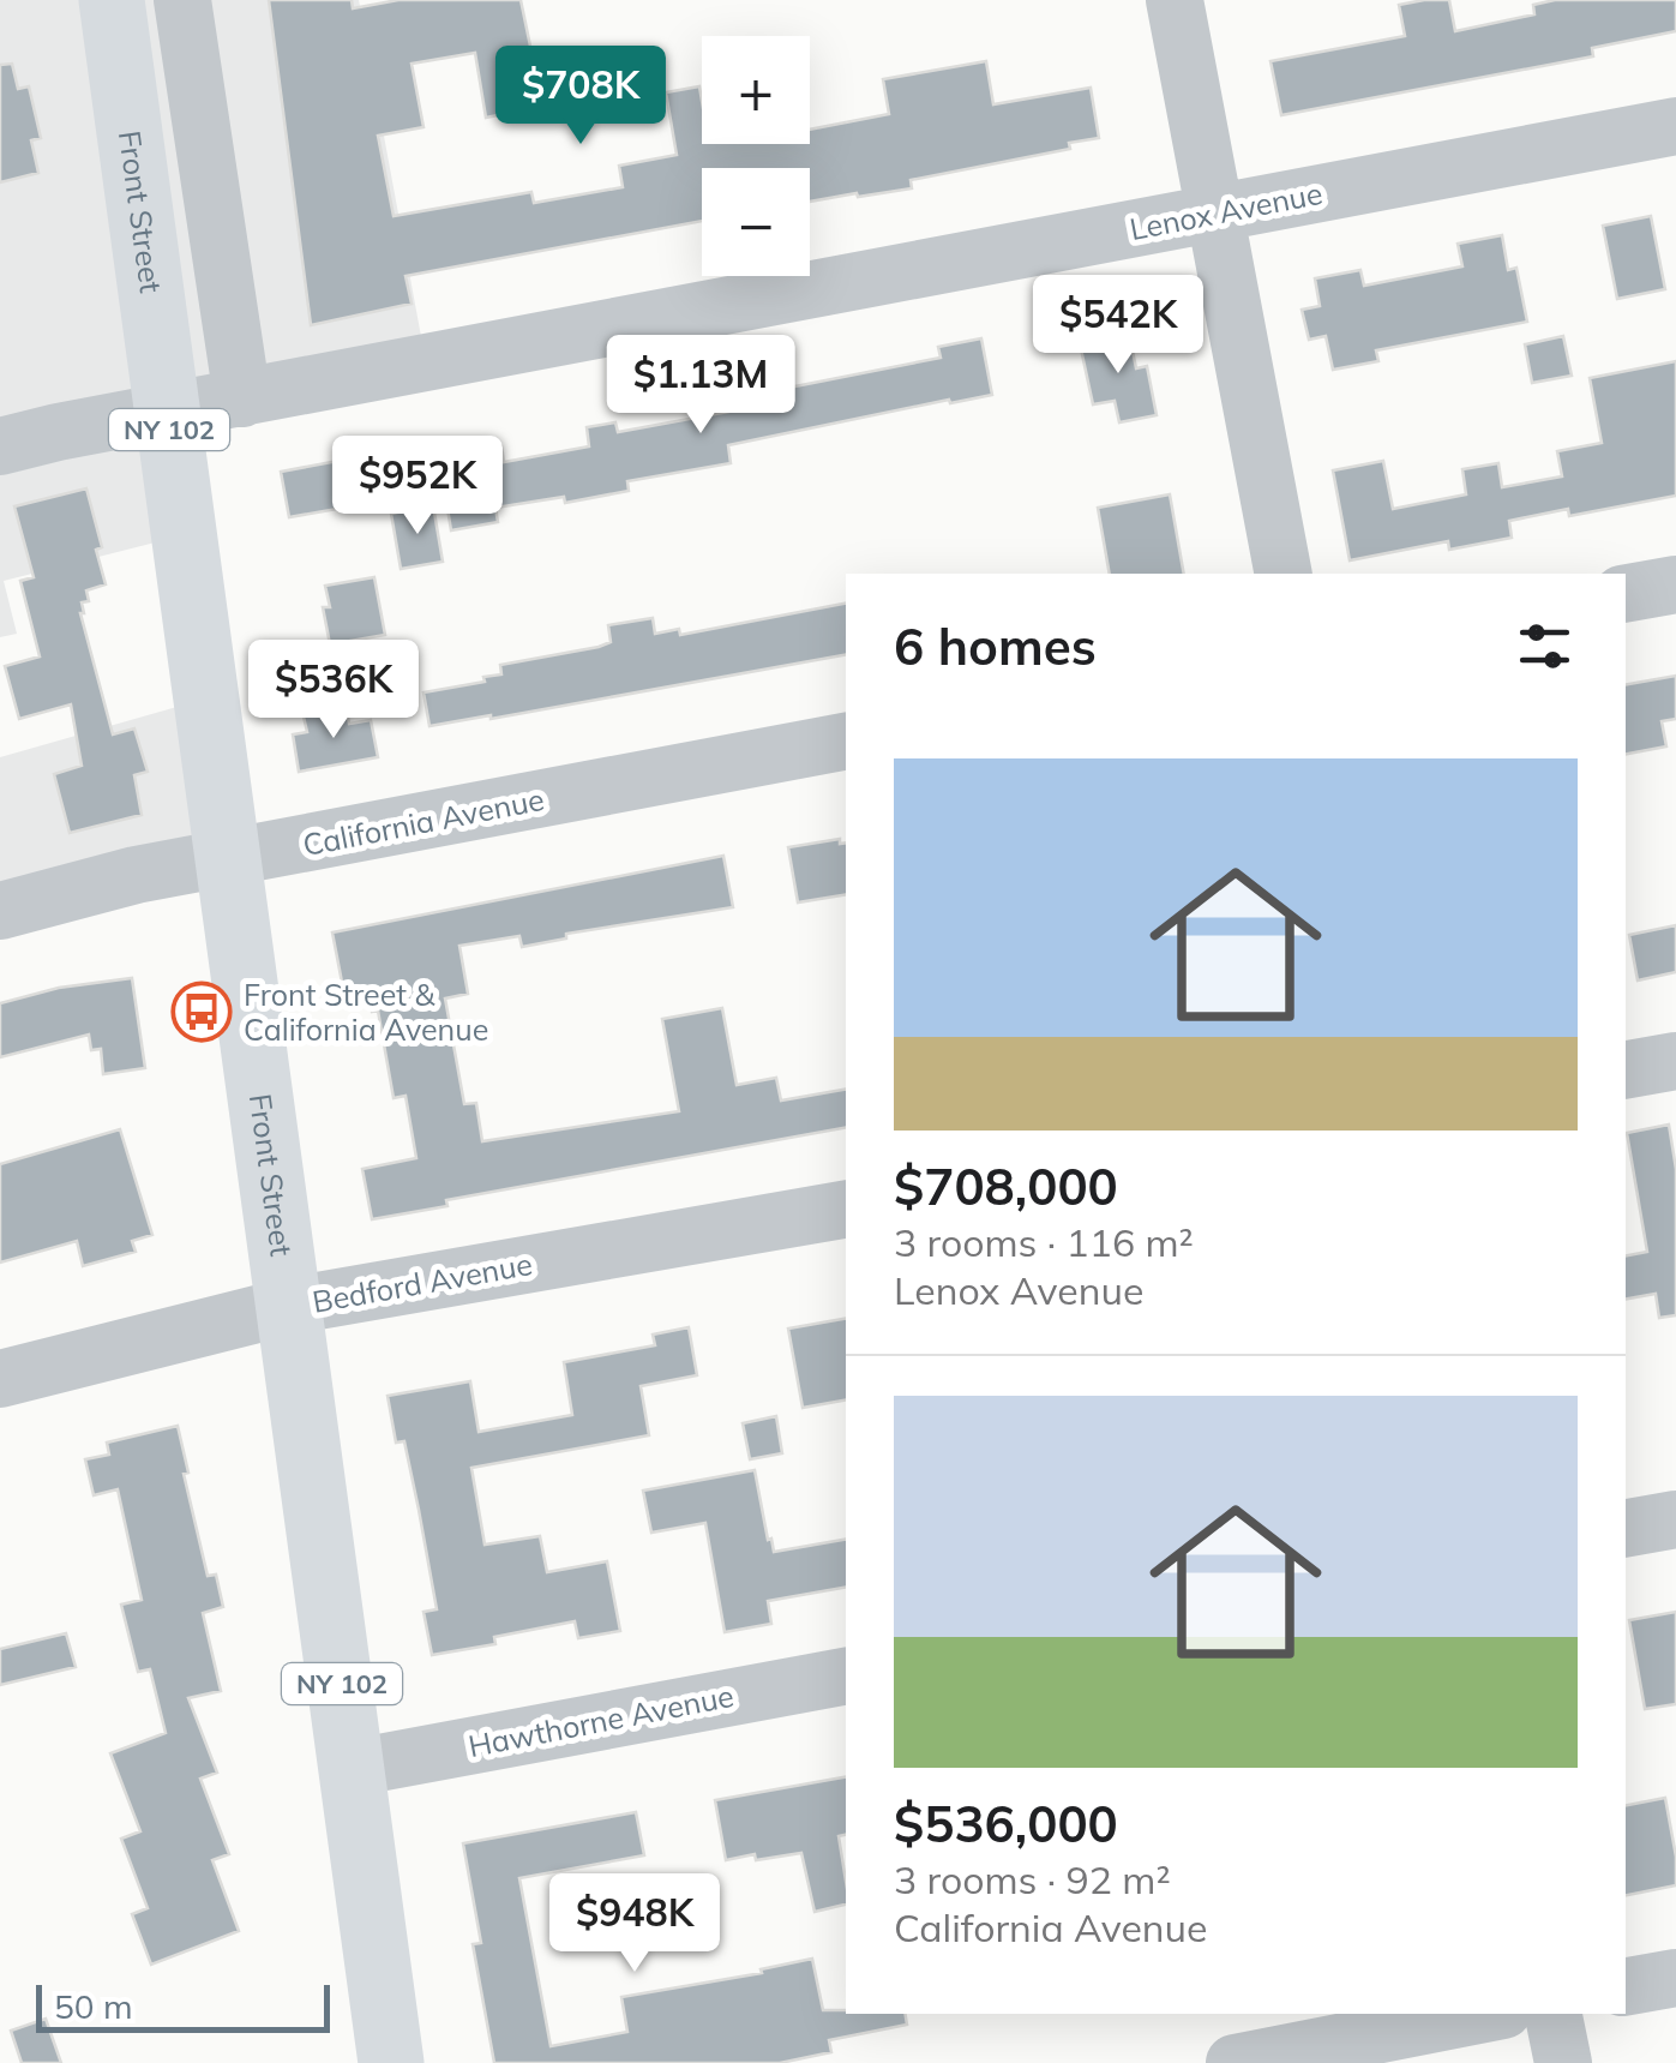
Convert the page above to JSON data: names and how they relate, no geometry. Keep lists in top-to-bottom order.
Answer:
{
  "streets": {
    "main road": ["Front Street", "NY 102"],
    "street": [
      "Lenox Avenue",
      "California Avenue",
      "Bedford Avenue",
      "Hawthorne Avenue"
    ]
  },
  "crossings": [
    ["Front Street", "Lenox Avenue"],
    ["Front Street", "California Avenue"],
    ["Front Street", "Bedford Avenue"],
    ["Front Street", "Hawthorne Avenue"]
  ],
  "places": {
    "bus stop": ["Front Street & California Avenue"]
  },
  "scale_bar": "50 m",
  "page": {
    "map_buttons": ["+", "−"],
    "price": [
      "$708K",
      "$542K",
      "$1.13M",
      "$952K",
      "$536K",
      "$948K"
    ],
    "heading": "6 homes",
    "list": [
      {
        "name": "$708,000",
        "note": "3 rooms · 116 m² · Lenox Avenue"
      },
      {
        "name": "$536,000",
        "note": "3 rooms · 92 m² · California Avenue"
      }
    ],
    "scale": "50 m"
  }
}
